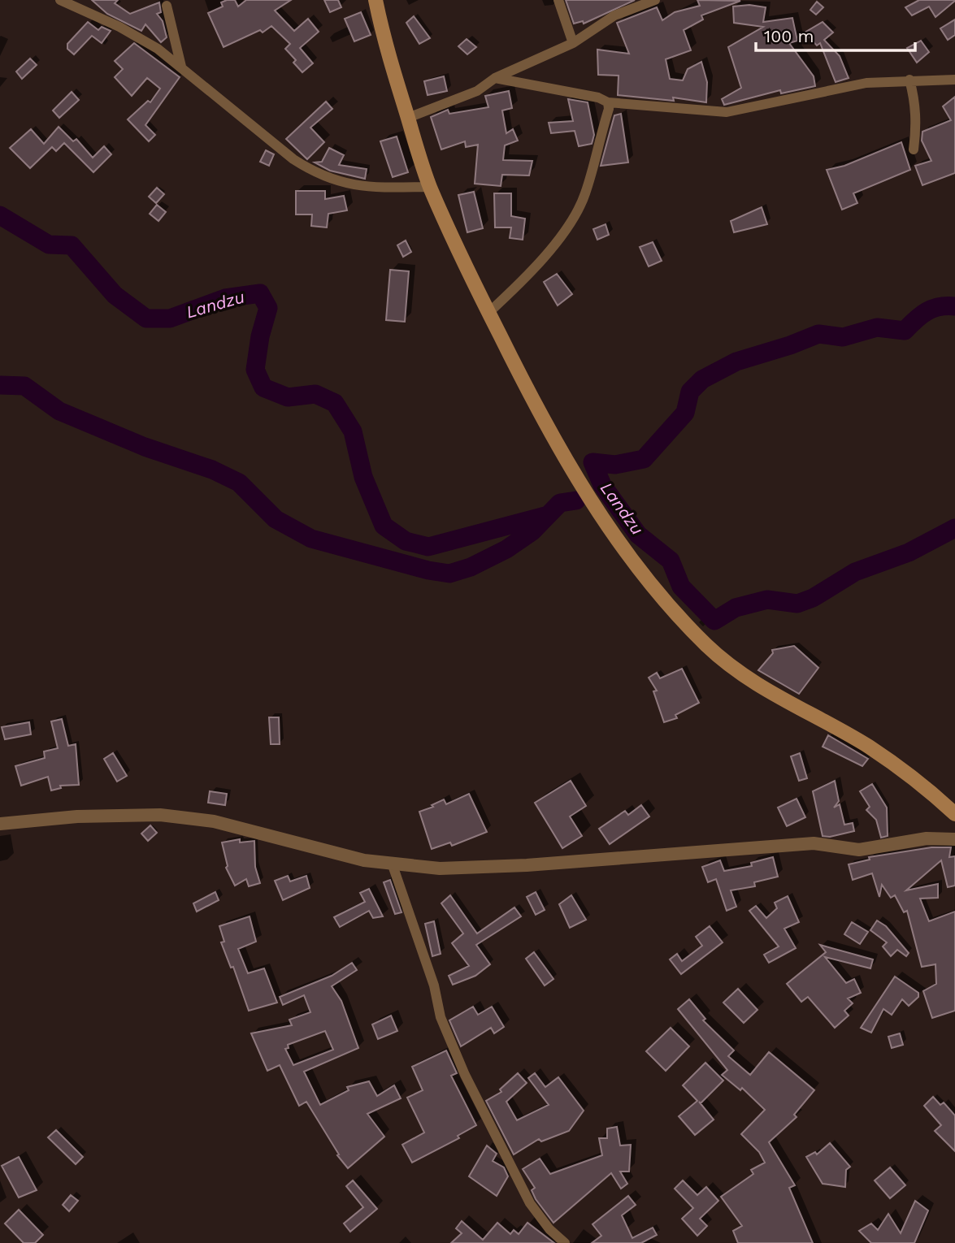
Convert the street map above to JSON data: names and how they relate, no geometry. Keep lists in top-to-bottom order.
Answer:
{
  "water": ["Landzu"],
  "scale_bar": "100 m"
}
